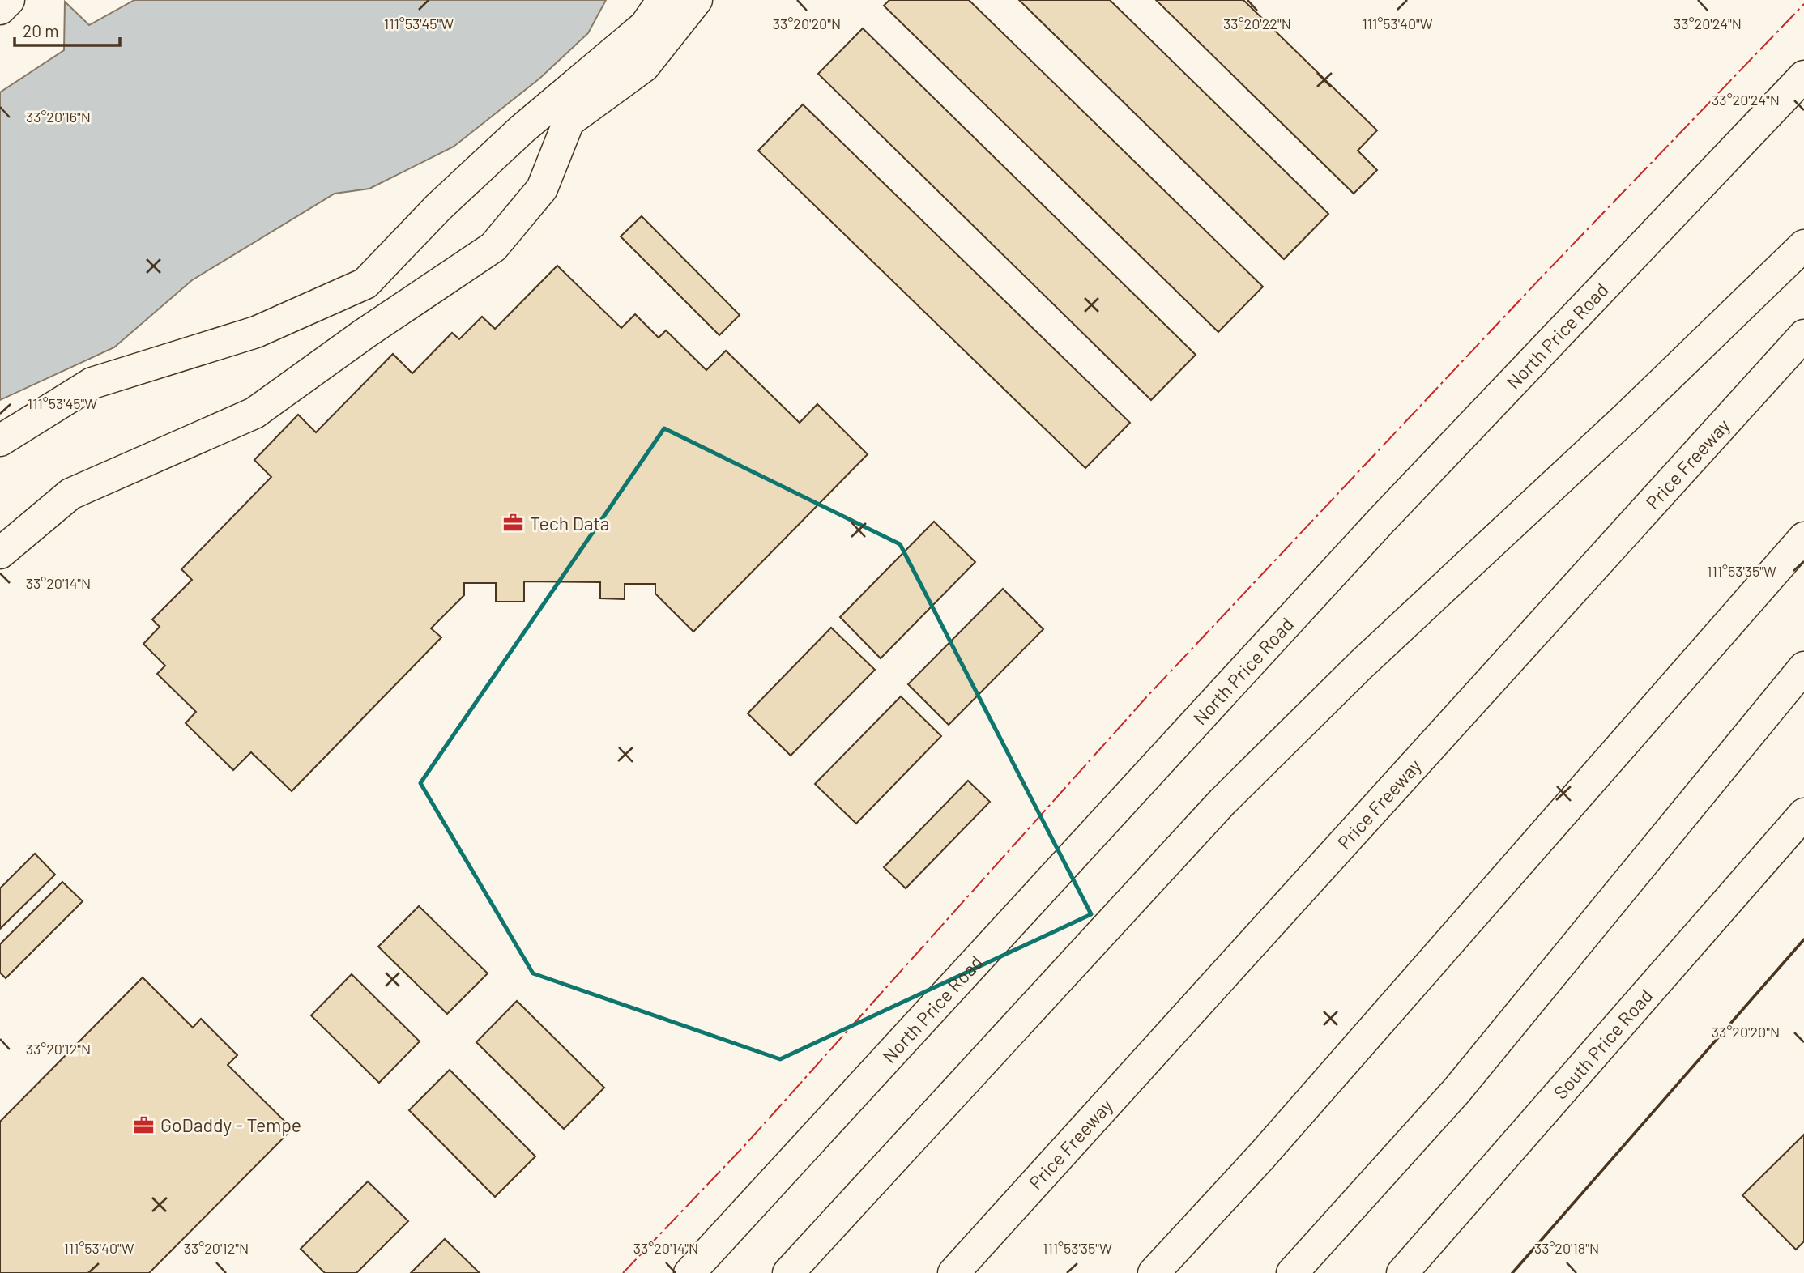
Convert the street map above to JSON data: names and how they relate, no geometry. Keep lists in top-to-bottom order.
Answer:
{
  "streets": {
    "main road": ["North Price Road", "Price Freeway", "South Price Road"]
  },
  "places": {
    "office": ["Tech Data", "GoDaddy - Tempe"]
  },
  "scale_bar": "20 m",
  "coordinates": [
    "111°53'45\"W",
    "111°53'40\"W",
    "33°20'24\"N",
    "33°20'20\"N",
    "33°20'22\"N",
    "33°20'16\"N",
    "111°53'35\"W",
    "33°20'14\"N",
    "33°20'12\"N",
    "33°20'18\"N"
  ]
}
